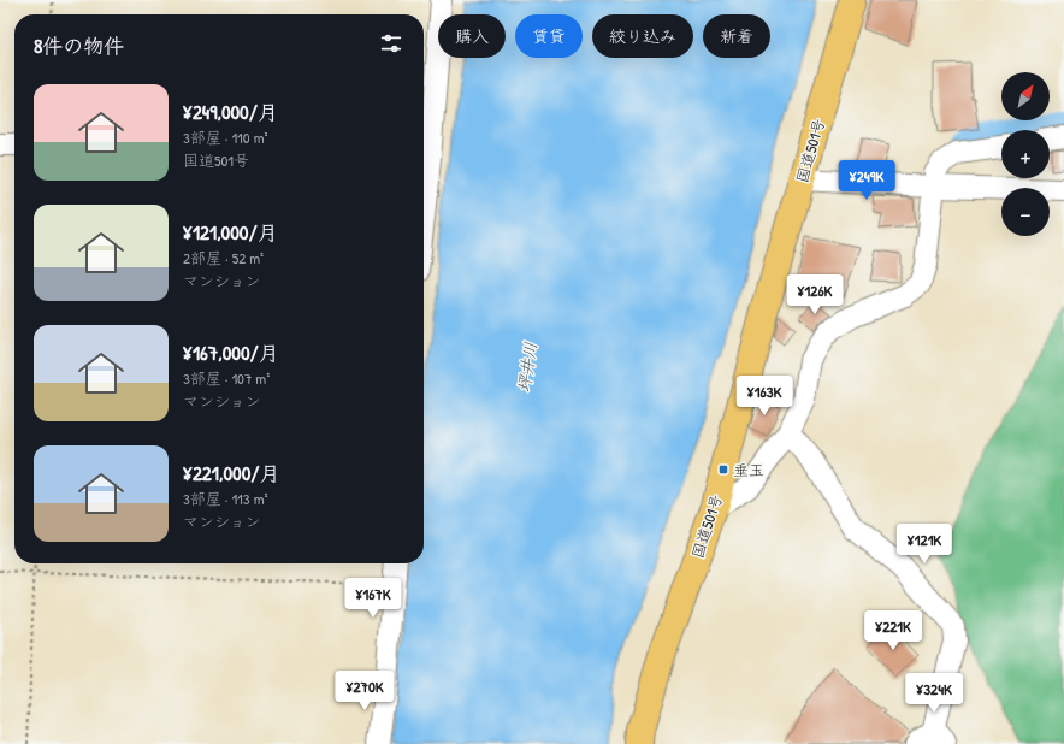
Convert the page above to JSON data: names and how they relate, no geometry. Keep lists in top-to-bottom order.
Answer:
{
  "streets": {
    "highway": ["国道501号"]
  },
  "water": ["坪井川"],
  "places": {
    "transit": ["垂玉"]
  },
  "north": "top right",
  "page": {
    "chip": [
      "購入",
      "賃貸",
      "絞り込み",
      "新着"
    ],
    "heading": "8件の物件",
    "map_buttons": ["+", "−"],
    "list": [
      {
        "name": "¥249,000/月",
        "note": "3部屋 · 110 m² · 国道501号"
      },
      {
        "name": "¥121,000/月",
        "note": "2部屋 · 52 m² · マンション"
      },
      {
        "name": "¥167,000/月",
        "note": "3部屋 · 107 m² · マンション"
      },
      {
        "name": "¥221,000/月",
        "note": "3部屋 · 113 m² · マンション"
      }
    ],
    "price": [
      "¥249K",
      "¥126K",
      "¥163K",
      "¥121K",
      "¥167K",
      "¥221K",
      "¥270K",
      "¥324K"
    ]
  }
}
